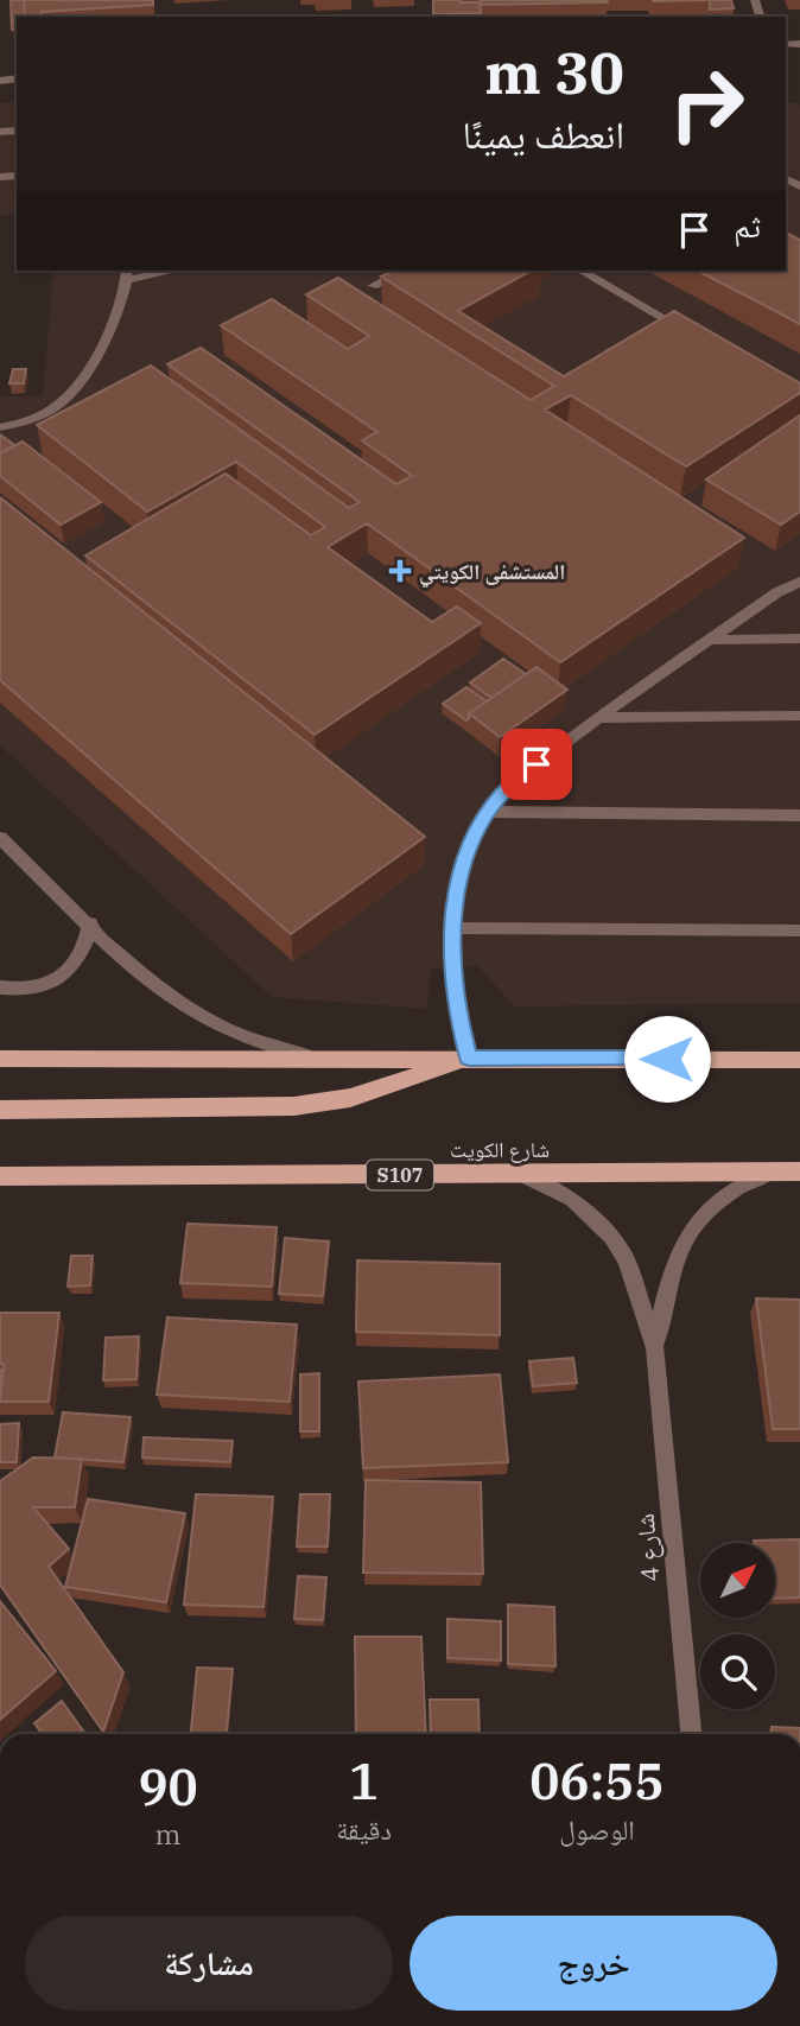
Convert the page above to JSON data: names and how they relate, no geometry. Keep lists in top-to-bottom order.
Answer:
{
  "streets": {
    "main road": ["شارع الكويت", "S107"],
    "street": ["شارع 4"]
  },
  "crossings": [
    ["شارع الكويت", "شارع 4"]
  ],
  "places": {
    "health": ["المستشفى الكويتي"]
  },
  "north": "top right",
  "page": {
    "turn": ["30 m", "انعطف يمينًا"],
    "then": "ثم",
    "eta": [
      "06:55",
      "الوصول",
      "1",
      "دقيقة",
      "90",
      "m"
    ],
    "buttons": ["خروج", "مشاركة"]
  }
}
